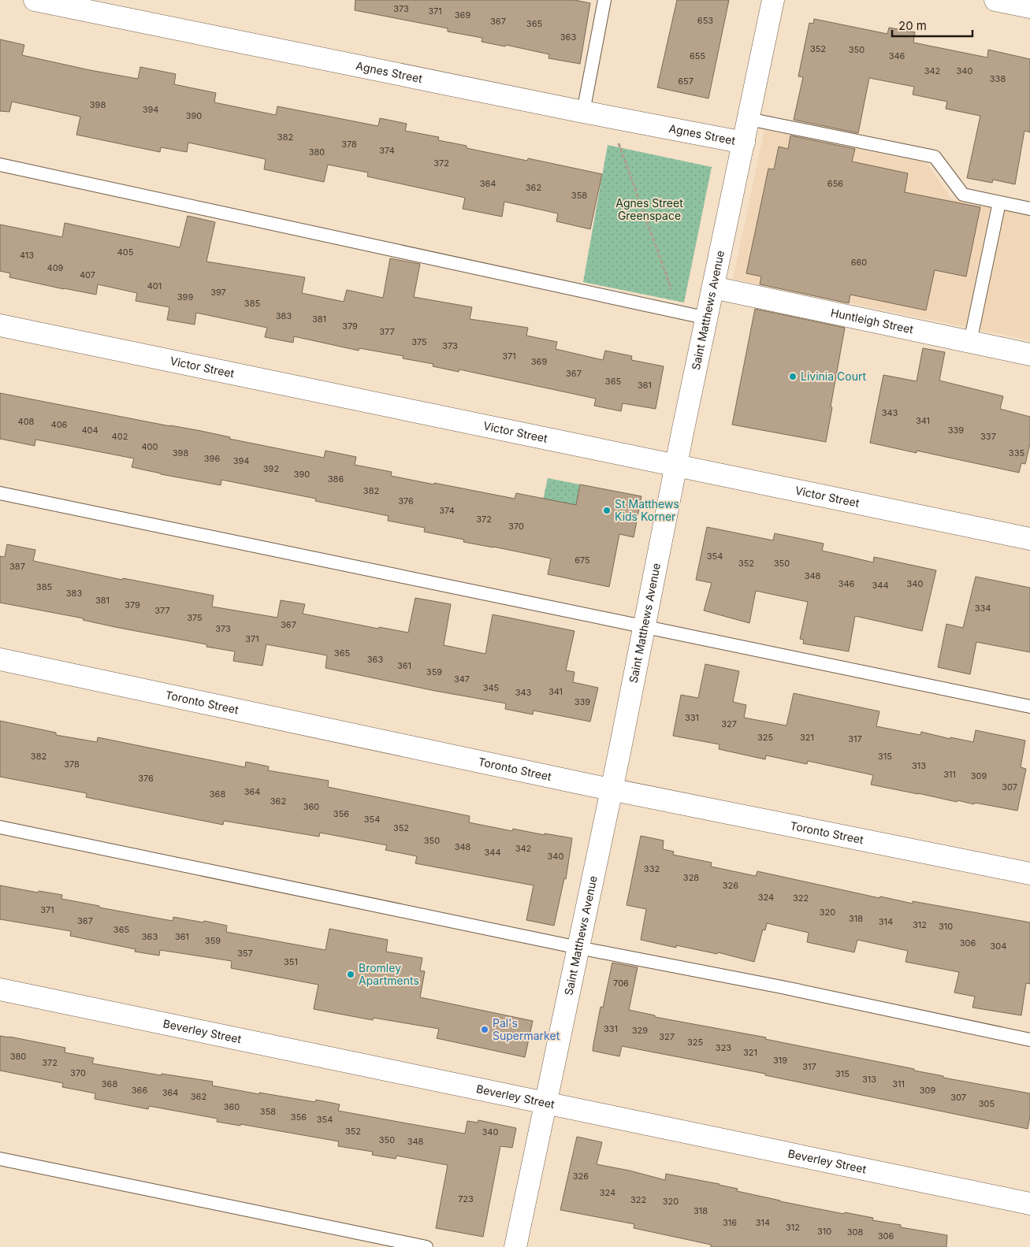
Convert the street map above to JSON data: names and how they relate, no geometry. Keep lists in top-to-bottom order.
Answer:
{
  "streets": {
    "street": [
      "Agnes Street",
      "Saint Matthews Avenue",
      "Huntleigh Street",
      "Victor Street",
      "Toronto Street",
      "Beverley Street"
    ]
  },
  "crossings": [
    ["Agnes Street", "Saint Matthews Avenue"],
    ["Saint Matthews Avenue", "Huntleigh Street"],
    ["Saint Matthews Avenue", "Victor Street"],
    ["Saint Matthews Avenue", "Toronto Street"],
    ["Saint Matthews Avenue", "Beverley Street"]
  ],
  "parks": ["Agnes Street Greenspace"],
  "places": [
    "Livinia Court",
    "St Matthews Kids Korner",
    "Bromley Apartments",
    "Pal's Supermarket"
  ],
  "house_numbers": [
    "373",
    "371",
    "369",
    "653",
    "367",
    "365",
    "363",
    "352",
    "350",
    "655",
    "346",
    "342",
    "340",
    "338",
    "657",
    "398",
    "394",
    "390",
    "382",
    "378",
    "374",
    "380",
    "372",
    "364",
    "656",
    "362",
    "358",
    "405",
    "413",
    "660",
    "409",
    "407",
    "401",
    "397",
    "399",
    "385",
    "383",
    "381",
    "379",
    "377",
    "375",
    "373",
    "371",
    "369",
    "367",
    "365",
    "361",
    "343",
    "341",
    "408",
    "406",
    "404",
    "339",
    "402",
    "337",
    "400",
    "398",
    "335",
    "396",
    "394",
    "392",
    "390",
    "386",
    "382",
    "376",
    "374",
    "372",
    "370",
    "354",
    "675",
    "352",
    "350",
    "387",
    "348",
    "346",
    "340",
    "344",
    "385",
    "383",
    "381",
    "379",
    "334",
    "377",
    "375",
    "367",
    "373",
    "371",
    "365",
    "363",
    "361",
    "359",
    "347",
    "345",
    "341",
    "343",
    "339",
    "331",
    "327",
    "325",
    "321",
    "317",
    "382",
    "315",
    "378",
    "313",
    "311",
    "309",
    "376",
    "307",
    "364",
    "368",
    "362",
    "360",
    "356",
    "354",
    "352",
    "350",
    "348",
    "342",
    "344",
    "340",
    "332",
    "328",
    "326",
    "324",
    "322",
    "371",
    "320",
    "318",
    "367",
    "314",
    "312",
    "310",
    "365",
    "363",
    "361",
    "359",
    "306",
    "304",
    "357",
    "351",
    "706",
    "331",
    "329",
    "327",
    "325",
    "323",
    "321",
    "380",
    "319",
    "372",
    "317",
    "370",
    "315",
    "313",
    "368",
    "311",
    "366",
    "309",
    "364",
    "362",
    "307",
    "305",
    "360",
    "358",
    "356",
    "354",
    "352",
    "340",
    "350",
    "348",
    "326",
    "324",
    "723",
    "322",
    "320",
    "318",
    "316",
    "314",
    "312",
    "310",
    "308",
    "306"
  ],
  "scale_bar": "20 m"
}
